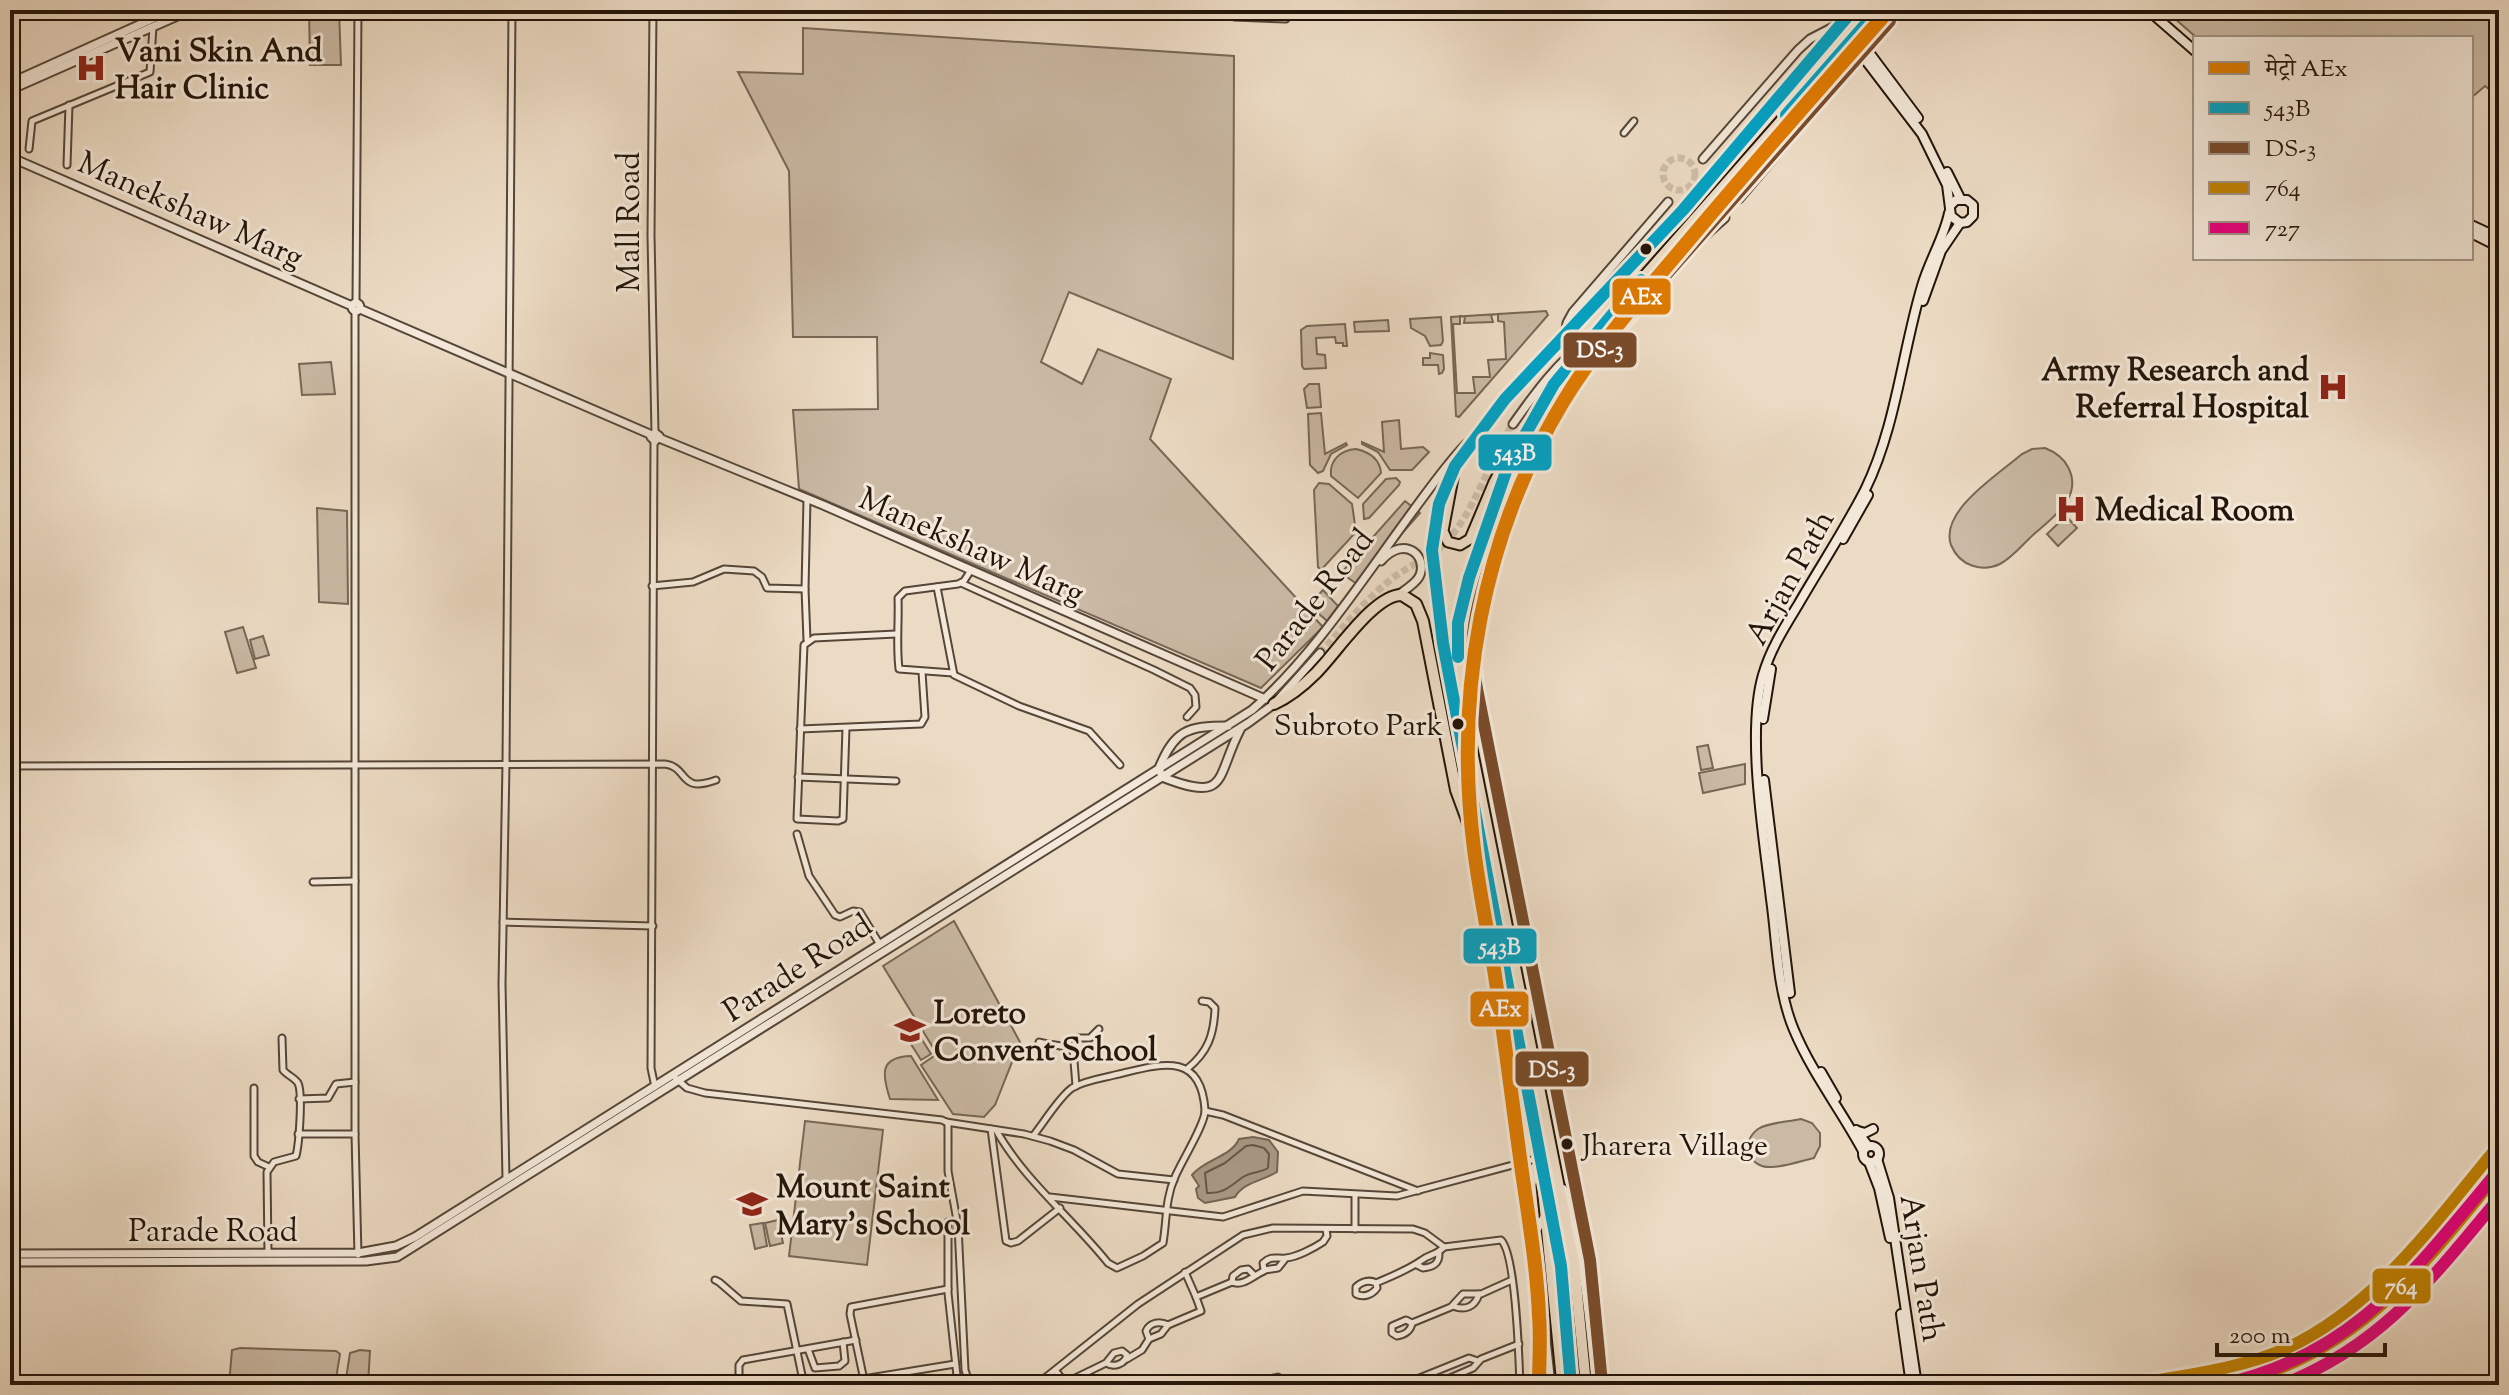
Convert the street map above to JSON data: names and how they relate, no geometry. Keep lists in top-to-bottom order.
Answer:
{
  "streets": {
    "main road": ["Arjan Path"],
    "street": ["Manekshaw Marg", "Mall Road", "Parade Road"]
  },
  "crossings": [
    ["Manekshaw Marg", "Mall Road"],
    ["Manekshaw Marg", "Parade Road"],
    ["Mall Road", "Parade Road"]
  ],
  "places": {
    "hospital": ["Vani Skin And Hair Clinic", "Army Research and Referral Hospital", "Medical Room"],
    "other": ["Subroto Park", "Jharera Village"],
    "school or university": ["Loreto Convent School", "Mount Saint Mary's School"]
  },
  "lines": [
    "metro line AEx",
    "transit line 543B",
    "transit line DS-3",
    "transit line 764",
    "transit line 727"
  ],
  "legend": [
    "मेट्रो AEx",
    "543B",
    "DS-3",
    "764",
    "727"
  ],
  "scale_bar": "200 m"
}
